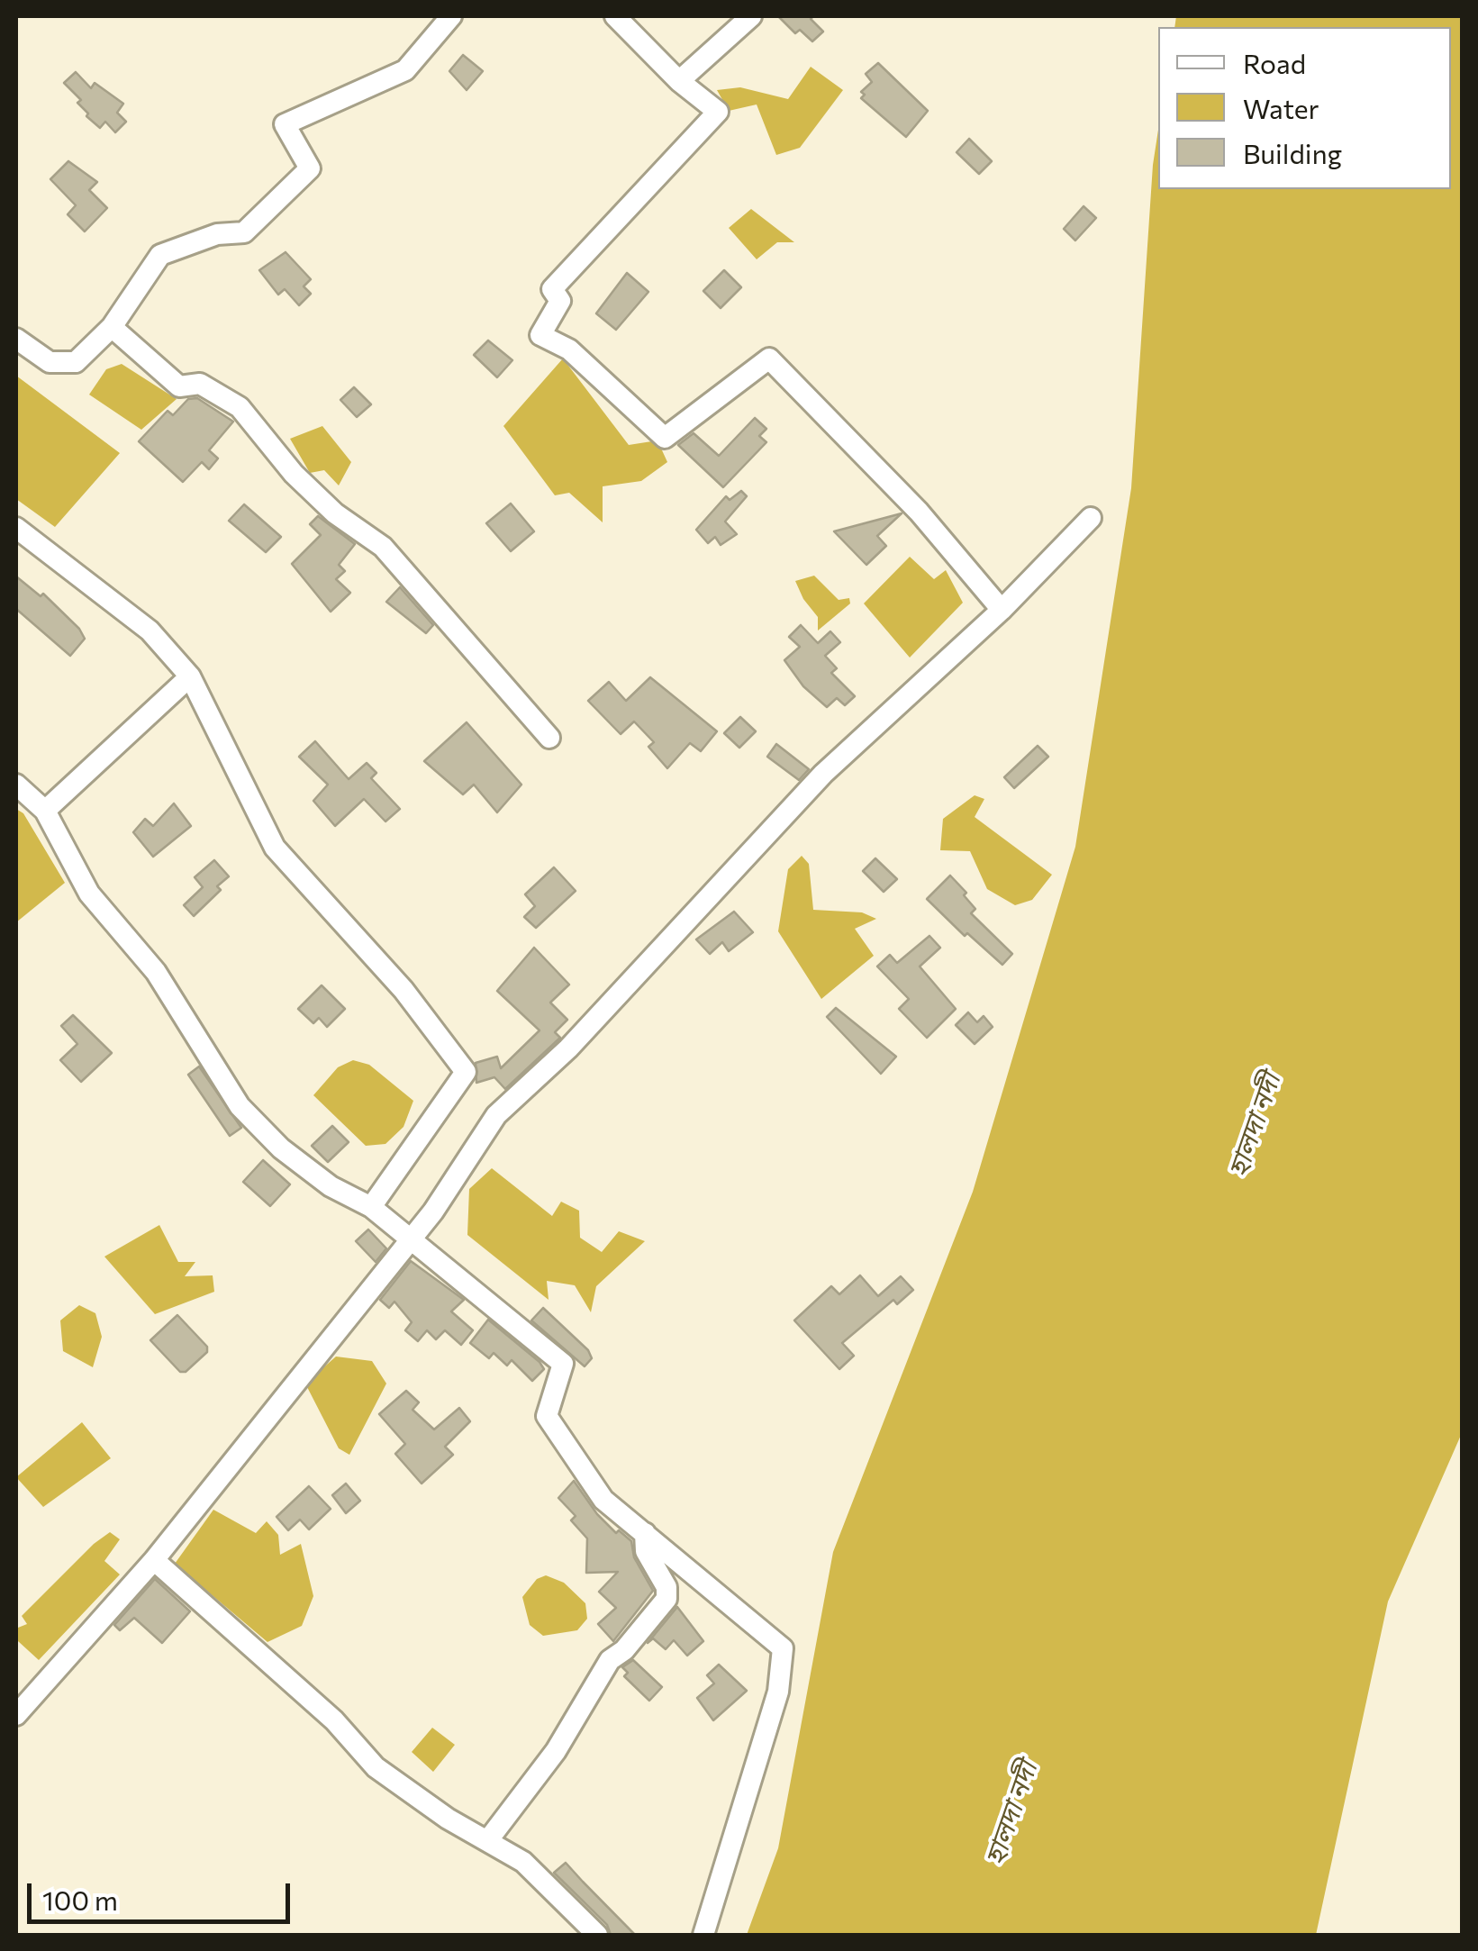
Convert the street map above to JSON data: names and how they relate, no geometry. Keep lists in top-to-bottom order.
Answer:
{
  "water": ["হালদা নদী"],
  "legend": ["Road", "Water", "Building"],
  "scale_bar": "100 m"
}
